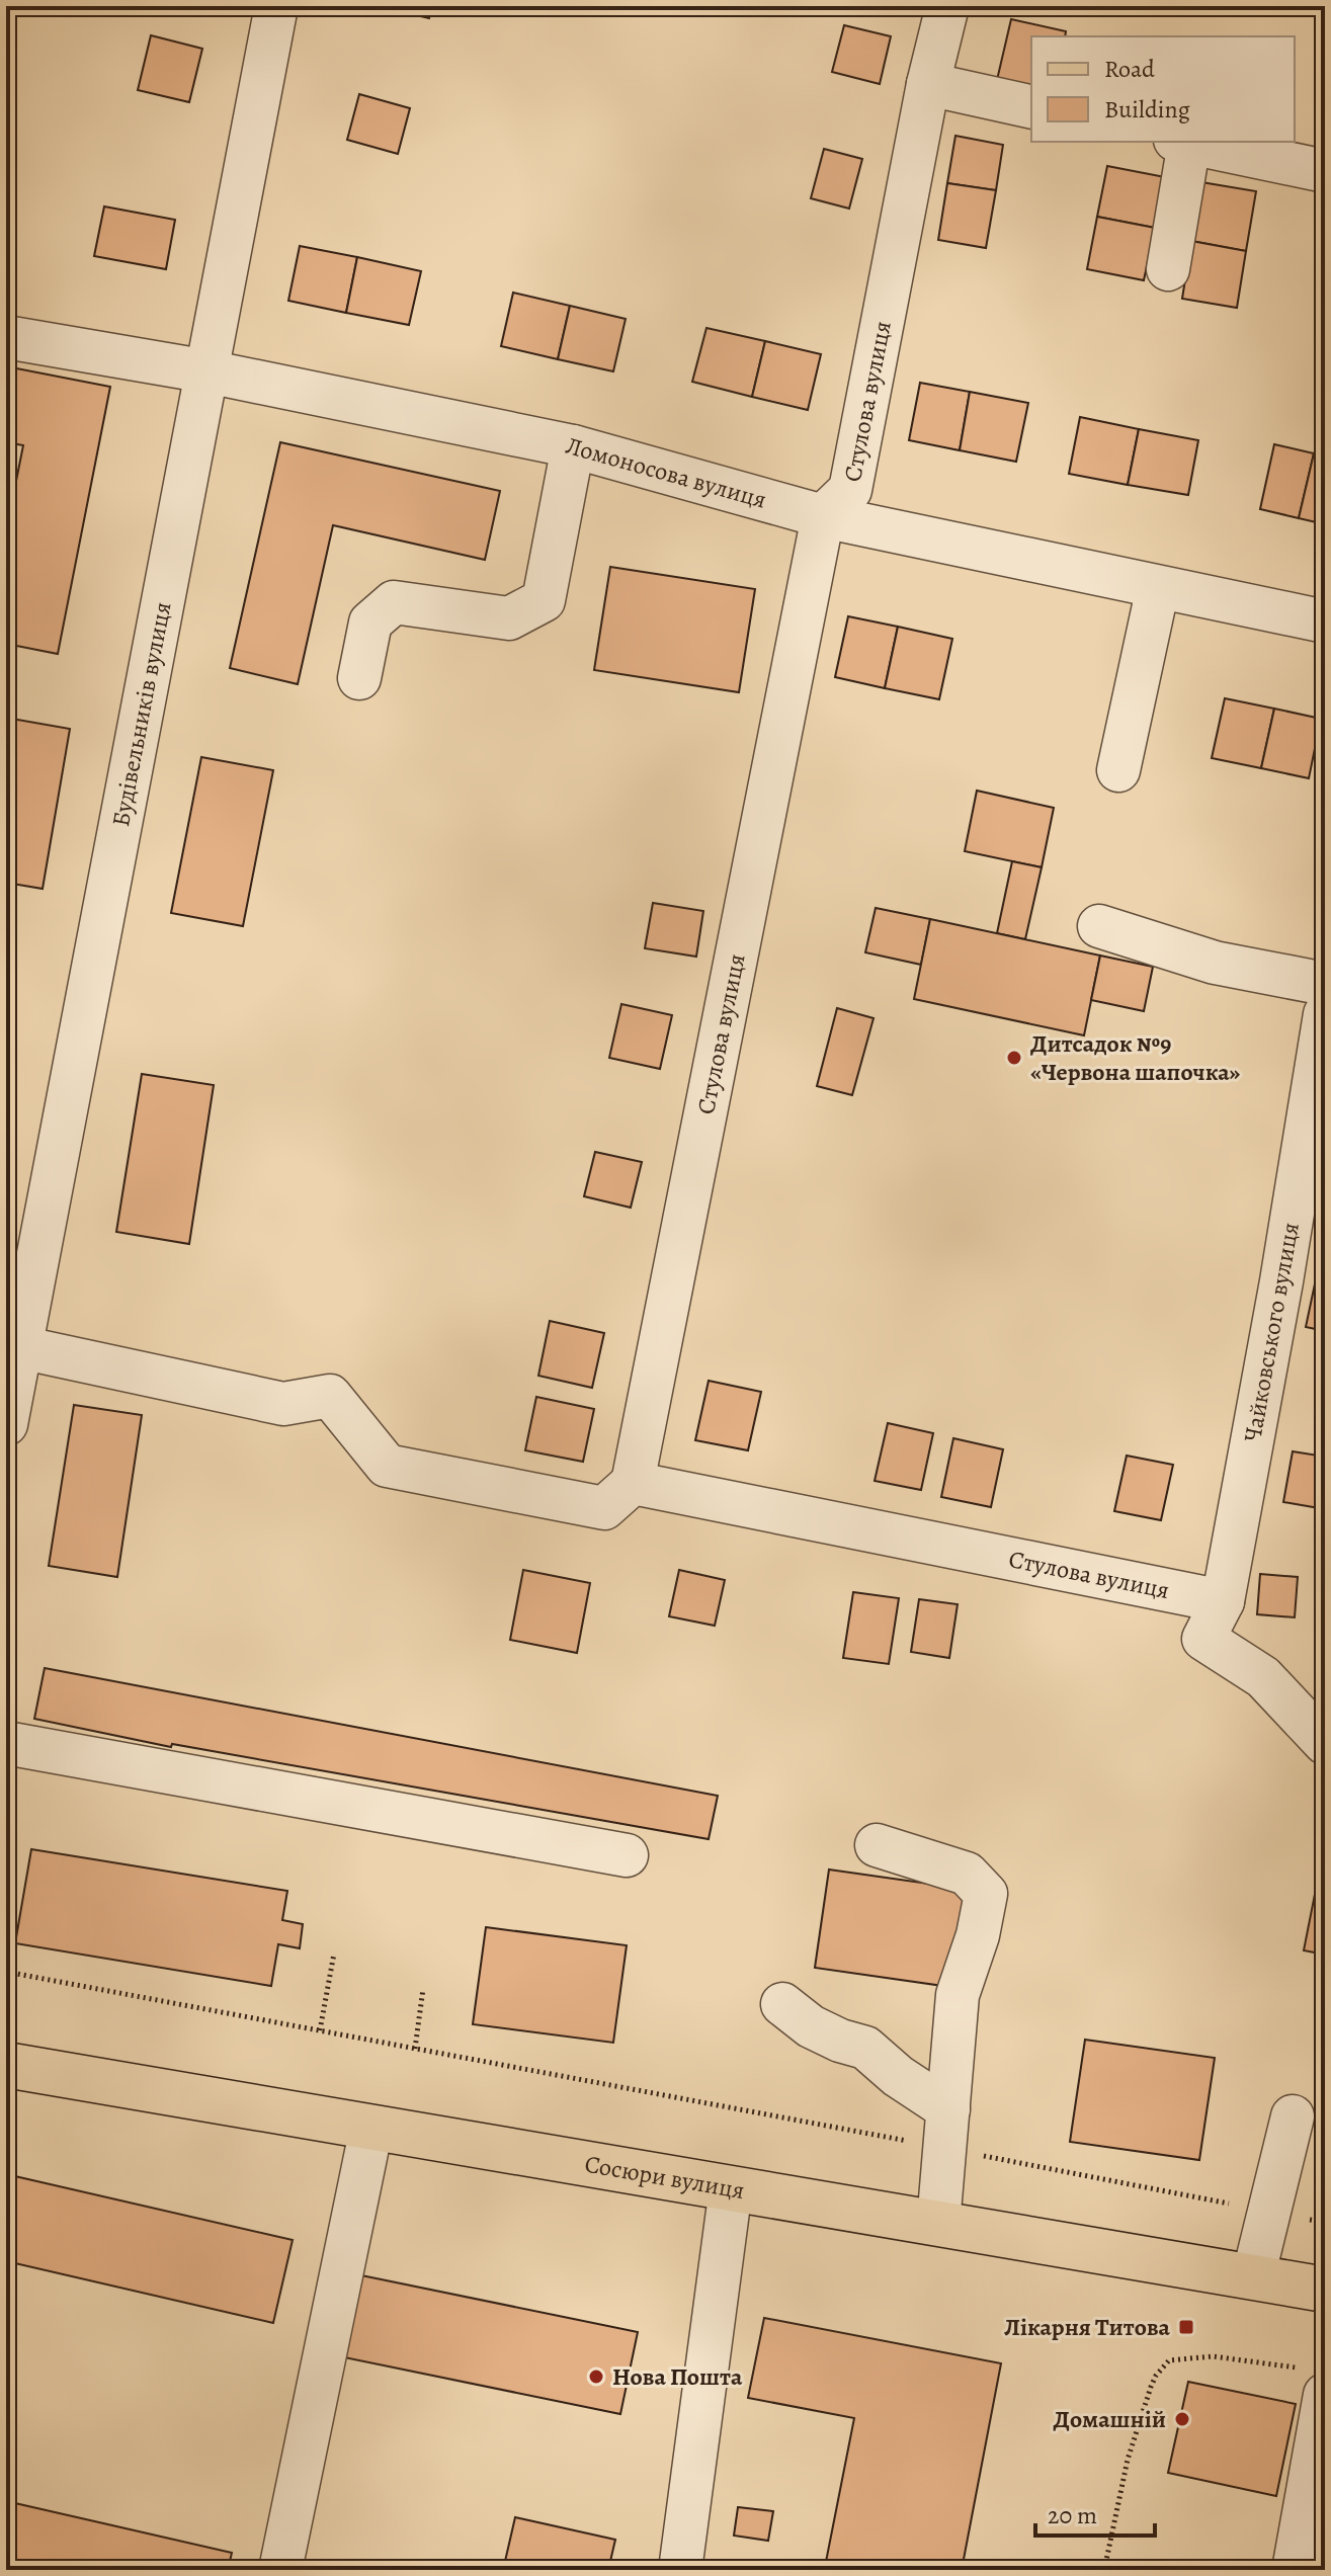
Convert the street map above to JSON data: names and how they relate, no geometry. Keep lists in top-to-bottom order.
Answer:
{
  "streets": {
    "main road": ["Сосюри вулиця"],
    "street": [
      "Стулова вулиця",
      "Ломоносова вулиця",
      "Будівельників вулиця",
      "Чайковського вулиця"
    ]
  },
  "crossings": [
    ["Стулова вулиця", "Ломоносова вулиця"],
    ["Стулова вулиця", "Чайковського вулиця"],
    ["Ломоносова вулиця", "Будівельників вулиця"]
  ],
  "places": {
    "other": ["Дитсадок №9 «Червона шапочка»", "Нова Пошта", "Домашній"],
    "transit": ["Лікарня Титова"]
  },
  "legend": ["Road", "Building"],
  "scale_bar": "20 m"
}
